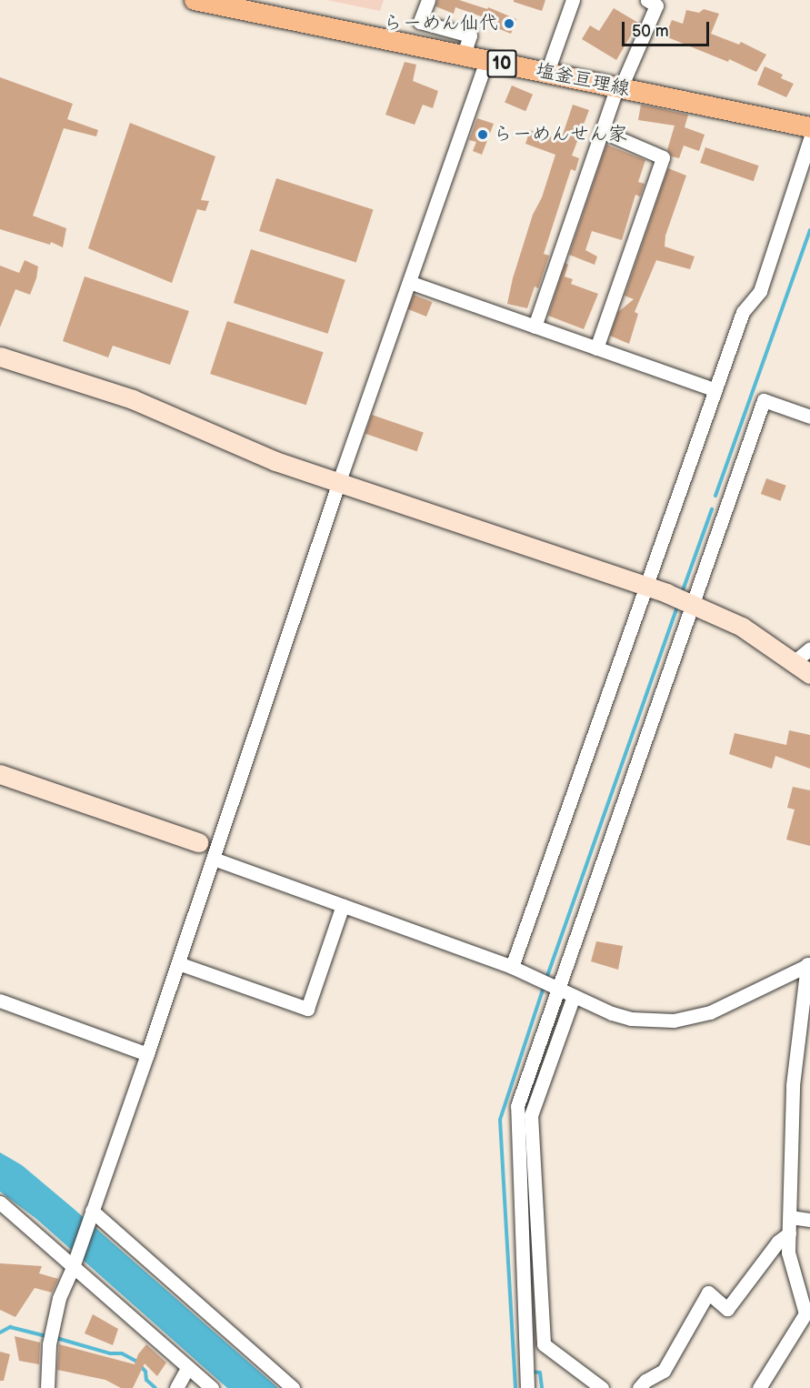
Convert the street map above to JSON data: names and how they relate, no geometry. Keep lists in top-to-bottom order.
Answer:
{
  "streets": {
    "main road": ["10", "塩釜亘理線"]
  },
  "places": ["らーめん仙代", "らーめんせん家"],
  "scale_bar": "50 m"
}
